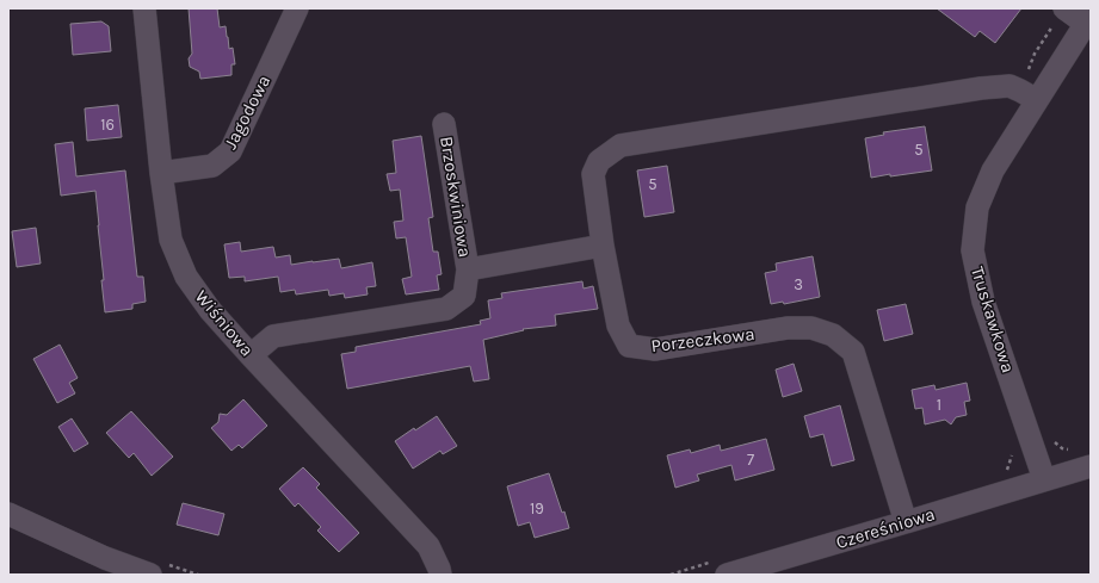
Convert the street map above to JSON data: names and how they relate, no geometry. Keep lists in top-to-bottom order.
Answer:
{
  "streets": {
    "street": [
      "Jagodowa",
      "Brzoskwiniowa",
      "Truskawkowa",
      "Wiśniowa",
      "Porzeczkowa",
      "Czereśniowa"
    ]
  },
  "crossings": [
    ["Jagodowa", "Wiśniowa"],
    ["Truskawkowa", "Czereśniowa"],
    ["Porzeczkowa", "Czereśniowa"]
  ],
  "house_numbers": [
    "16",
    "5",
    "5",
    "3",
    "1",
    "7",
    "19"
  ]
}
